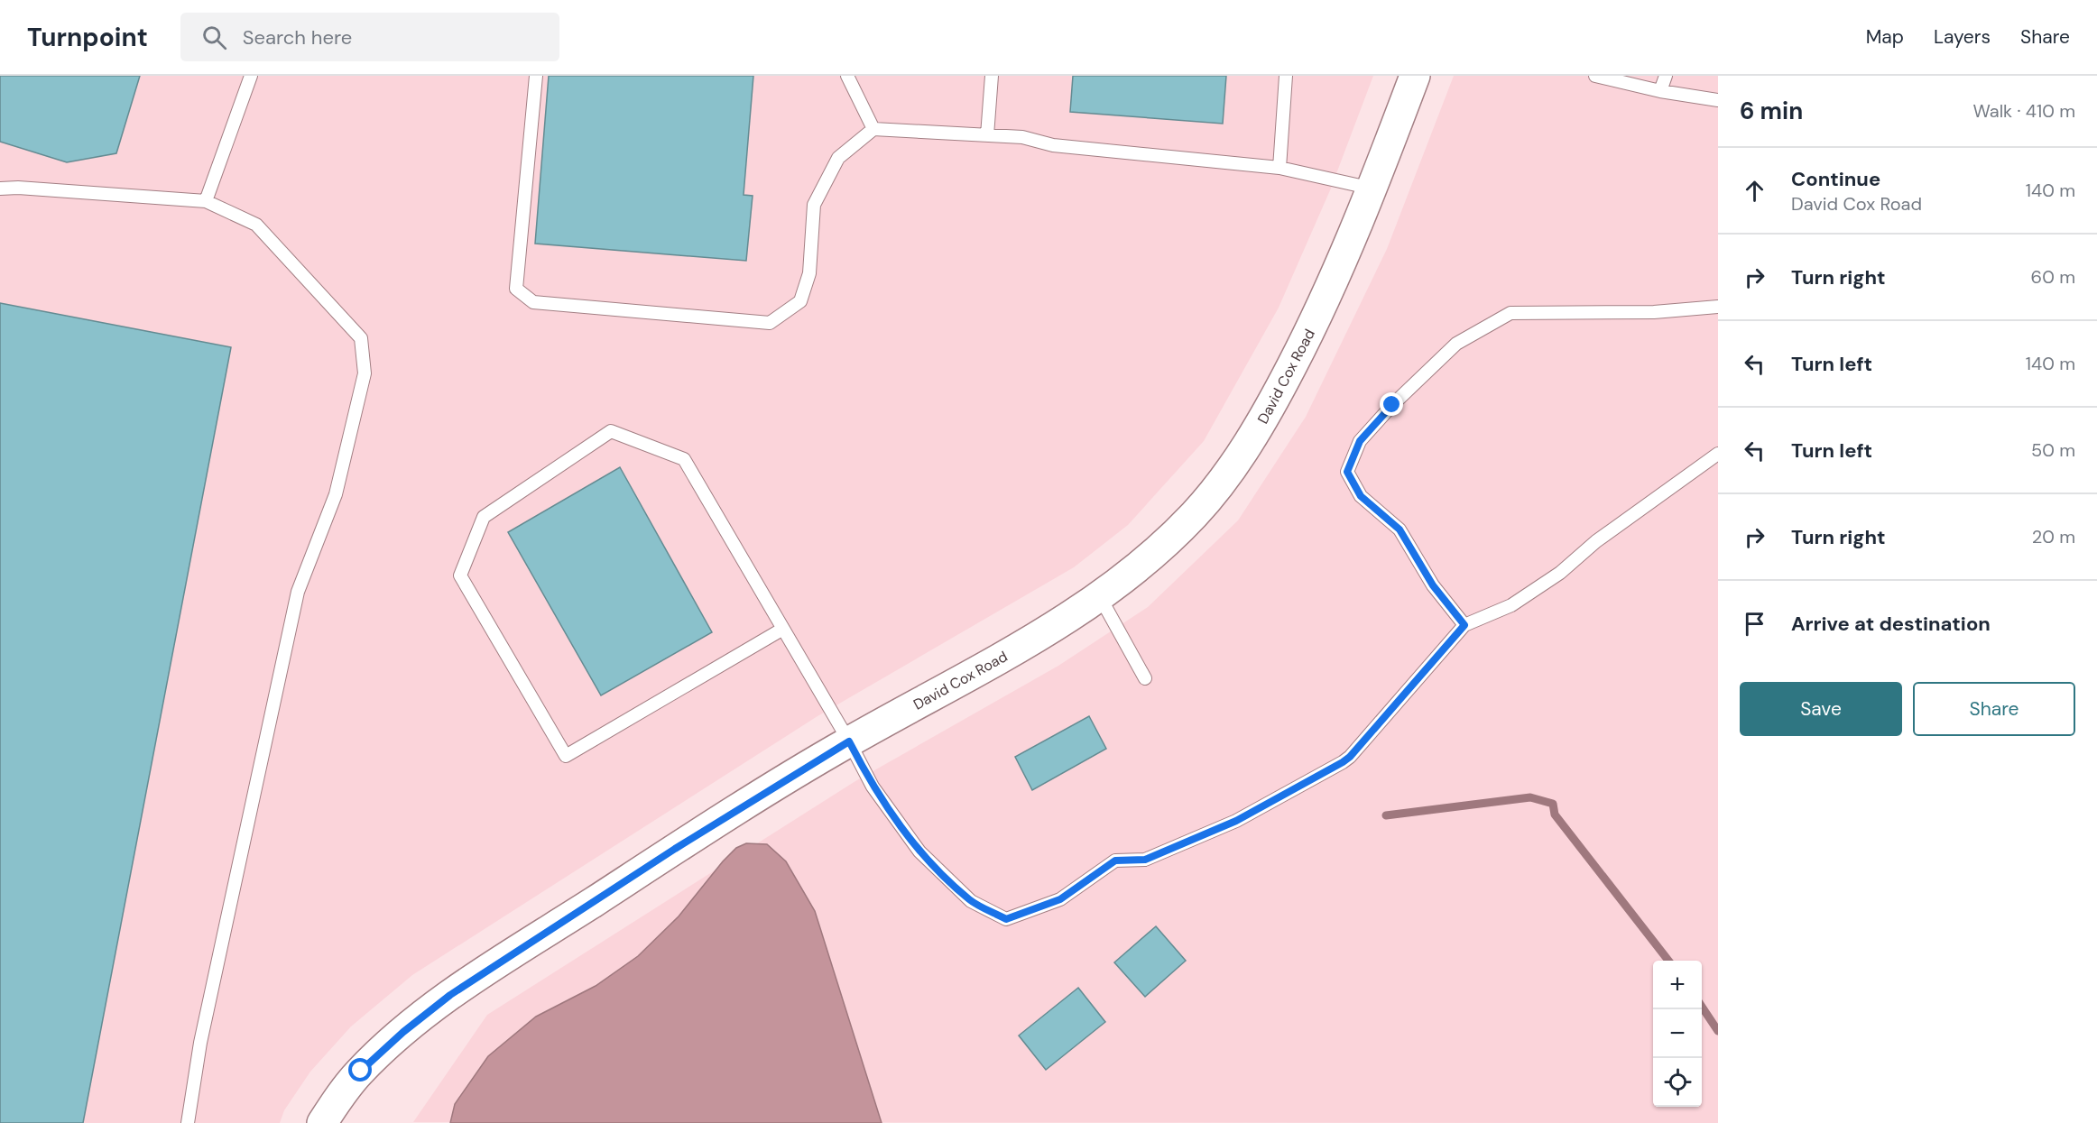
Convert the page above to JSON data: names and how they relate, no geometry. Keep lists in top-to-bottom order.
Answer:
{
  "streets": {
    "main road": ["David Cox Road"]
  },
  "page": {
    "header": "Turnpoint",
    "search": "Search here",
    "nav": ["Map", "Layers", "Share"],
    "heading": ["6 min", "Walk · 410 m"],
    "list": [
      ["Continue", "David Cox Road", "140 m"],
      ["Turn right", "60 m"],
      ["Turn left", "140 m"],
      ["Turn left", "50 m"],
      ["Turn right", "20 m"],
      "Arrive at destination"
    ],
    "buttons": ["Save", "Share"],
    "map_buttons": ["+", "−"]
  }
}
